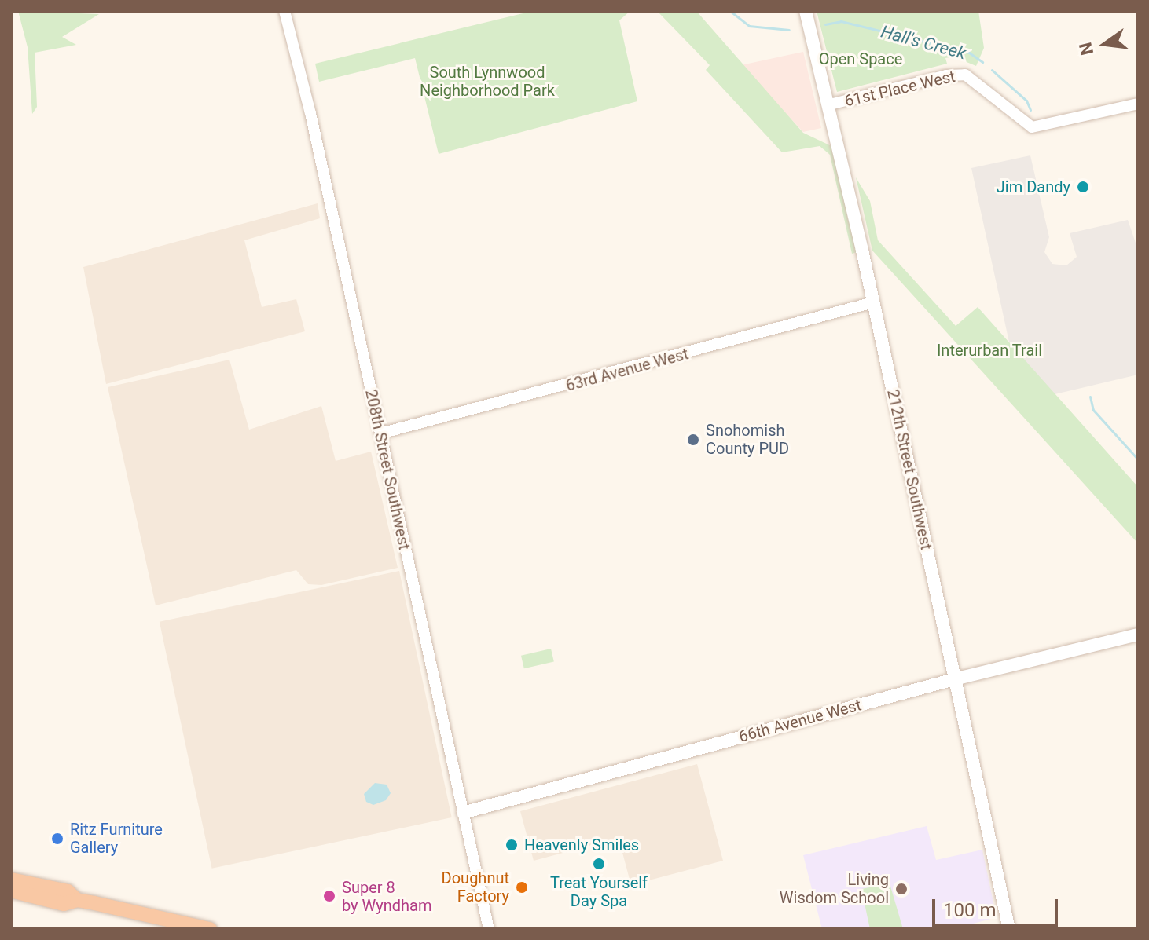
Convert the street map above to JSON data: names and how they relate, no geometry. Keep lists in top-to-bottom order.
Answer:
{
  "streets": {
    "main road": ["212th Street Southwest", "66th Avenue West"],
    "street": ["61st Place West", "63rd Avenue West", "208th Street Southwest"]
  },
  "crossings": [
    ["61st Place West", "212th Street Southwest"],
    ["63rd Avenue West", "208th Street Southwest"],
    ["63rd Avenue West", "212th Street Southwest"],
    ["208th Street Southwest", "66th Avenue West"],
    ["212th Street Southwest", "66th Avenue West"]
  ],
  "water": ["Hall's Creek"],
  "parks": ["Open Space", "South Lynnwood Neighborhood Park", "Interurban Trail"],
  "places": [
    "Jim Dandy",
    "Snohomish County PUD",
    "Ritz Furniture Gallery",
    "Heavenly Smiles",
    "Treat Yourself Day Spa",
    "Doughnut Factory",
    "Living Wisdom School",
    "Super 8 by Wyndham"
  ],
  "scale_bar": "100 m",
  "north": "left"
}
